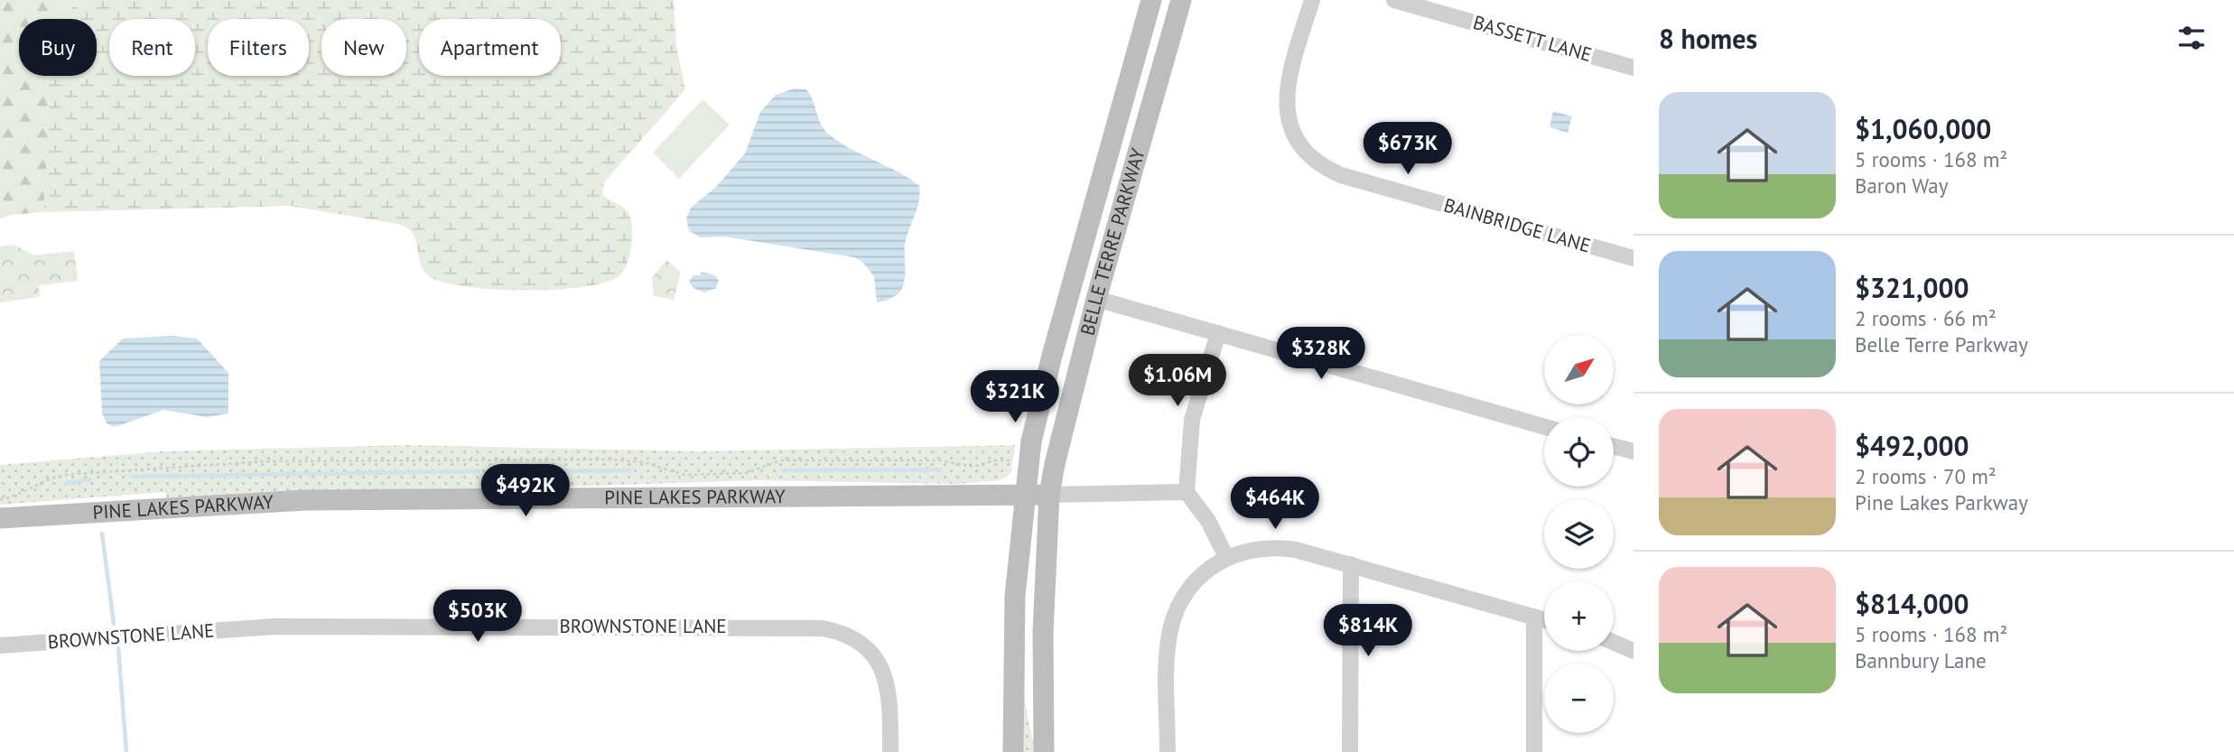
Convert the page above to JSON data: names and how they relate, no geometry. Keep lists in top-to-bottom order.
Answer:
{
  "streets": {
    "main road": ["BELLE TERRE PARKWAY", "PINE LAKES PARKWAY"],
    "street": ["BASSETT LANE", "BAINBRIDGE LANE", "BROWNSTONE LANE"]
  },
  "crossings": [
    ["BELLE TERRE PARKWAY", "PINE LAKES PARKWAY"]
  ],
  "north": "top right",
  "page": {
    "heading": "8 homes",
    "chip": [
      "Buy",
      "Rent",
      "Filters",
      "New",
      "Apartment"
    ],
    "list": [
      {
        "name": "$1,060,000",
        "note": "5 rooms · 168 m² · Baron Way"
      },
      {
        "name": "$321,000",
        "note": "2 rooms · 66 m² · Belle Terre Parkway"
      },
      {
        "name": "$492,000",
        "note": "2 rooms · 70 m² · Pine Lakes Parkway"
      },
      {
        "name": "$814,000",
        "note": "5 rooms · 168 m² · Bannbury Lane"
      }
    ],
    "price": [
      "$673K",
      "$328K",
      "$1.06M",
      "$321K",
      "$492K",
      "$464K",
      "$503K",
      "$814K"
    ],
    "map_buttons": ["+", "−"]
  }
}
